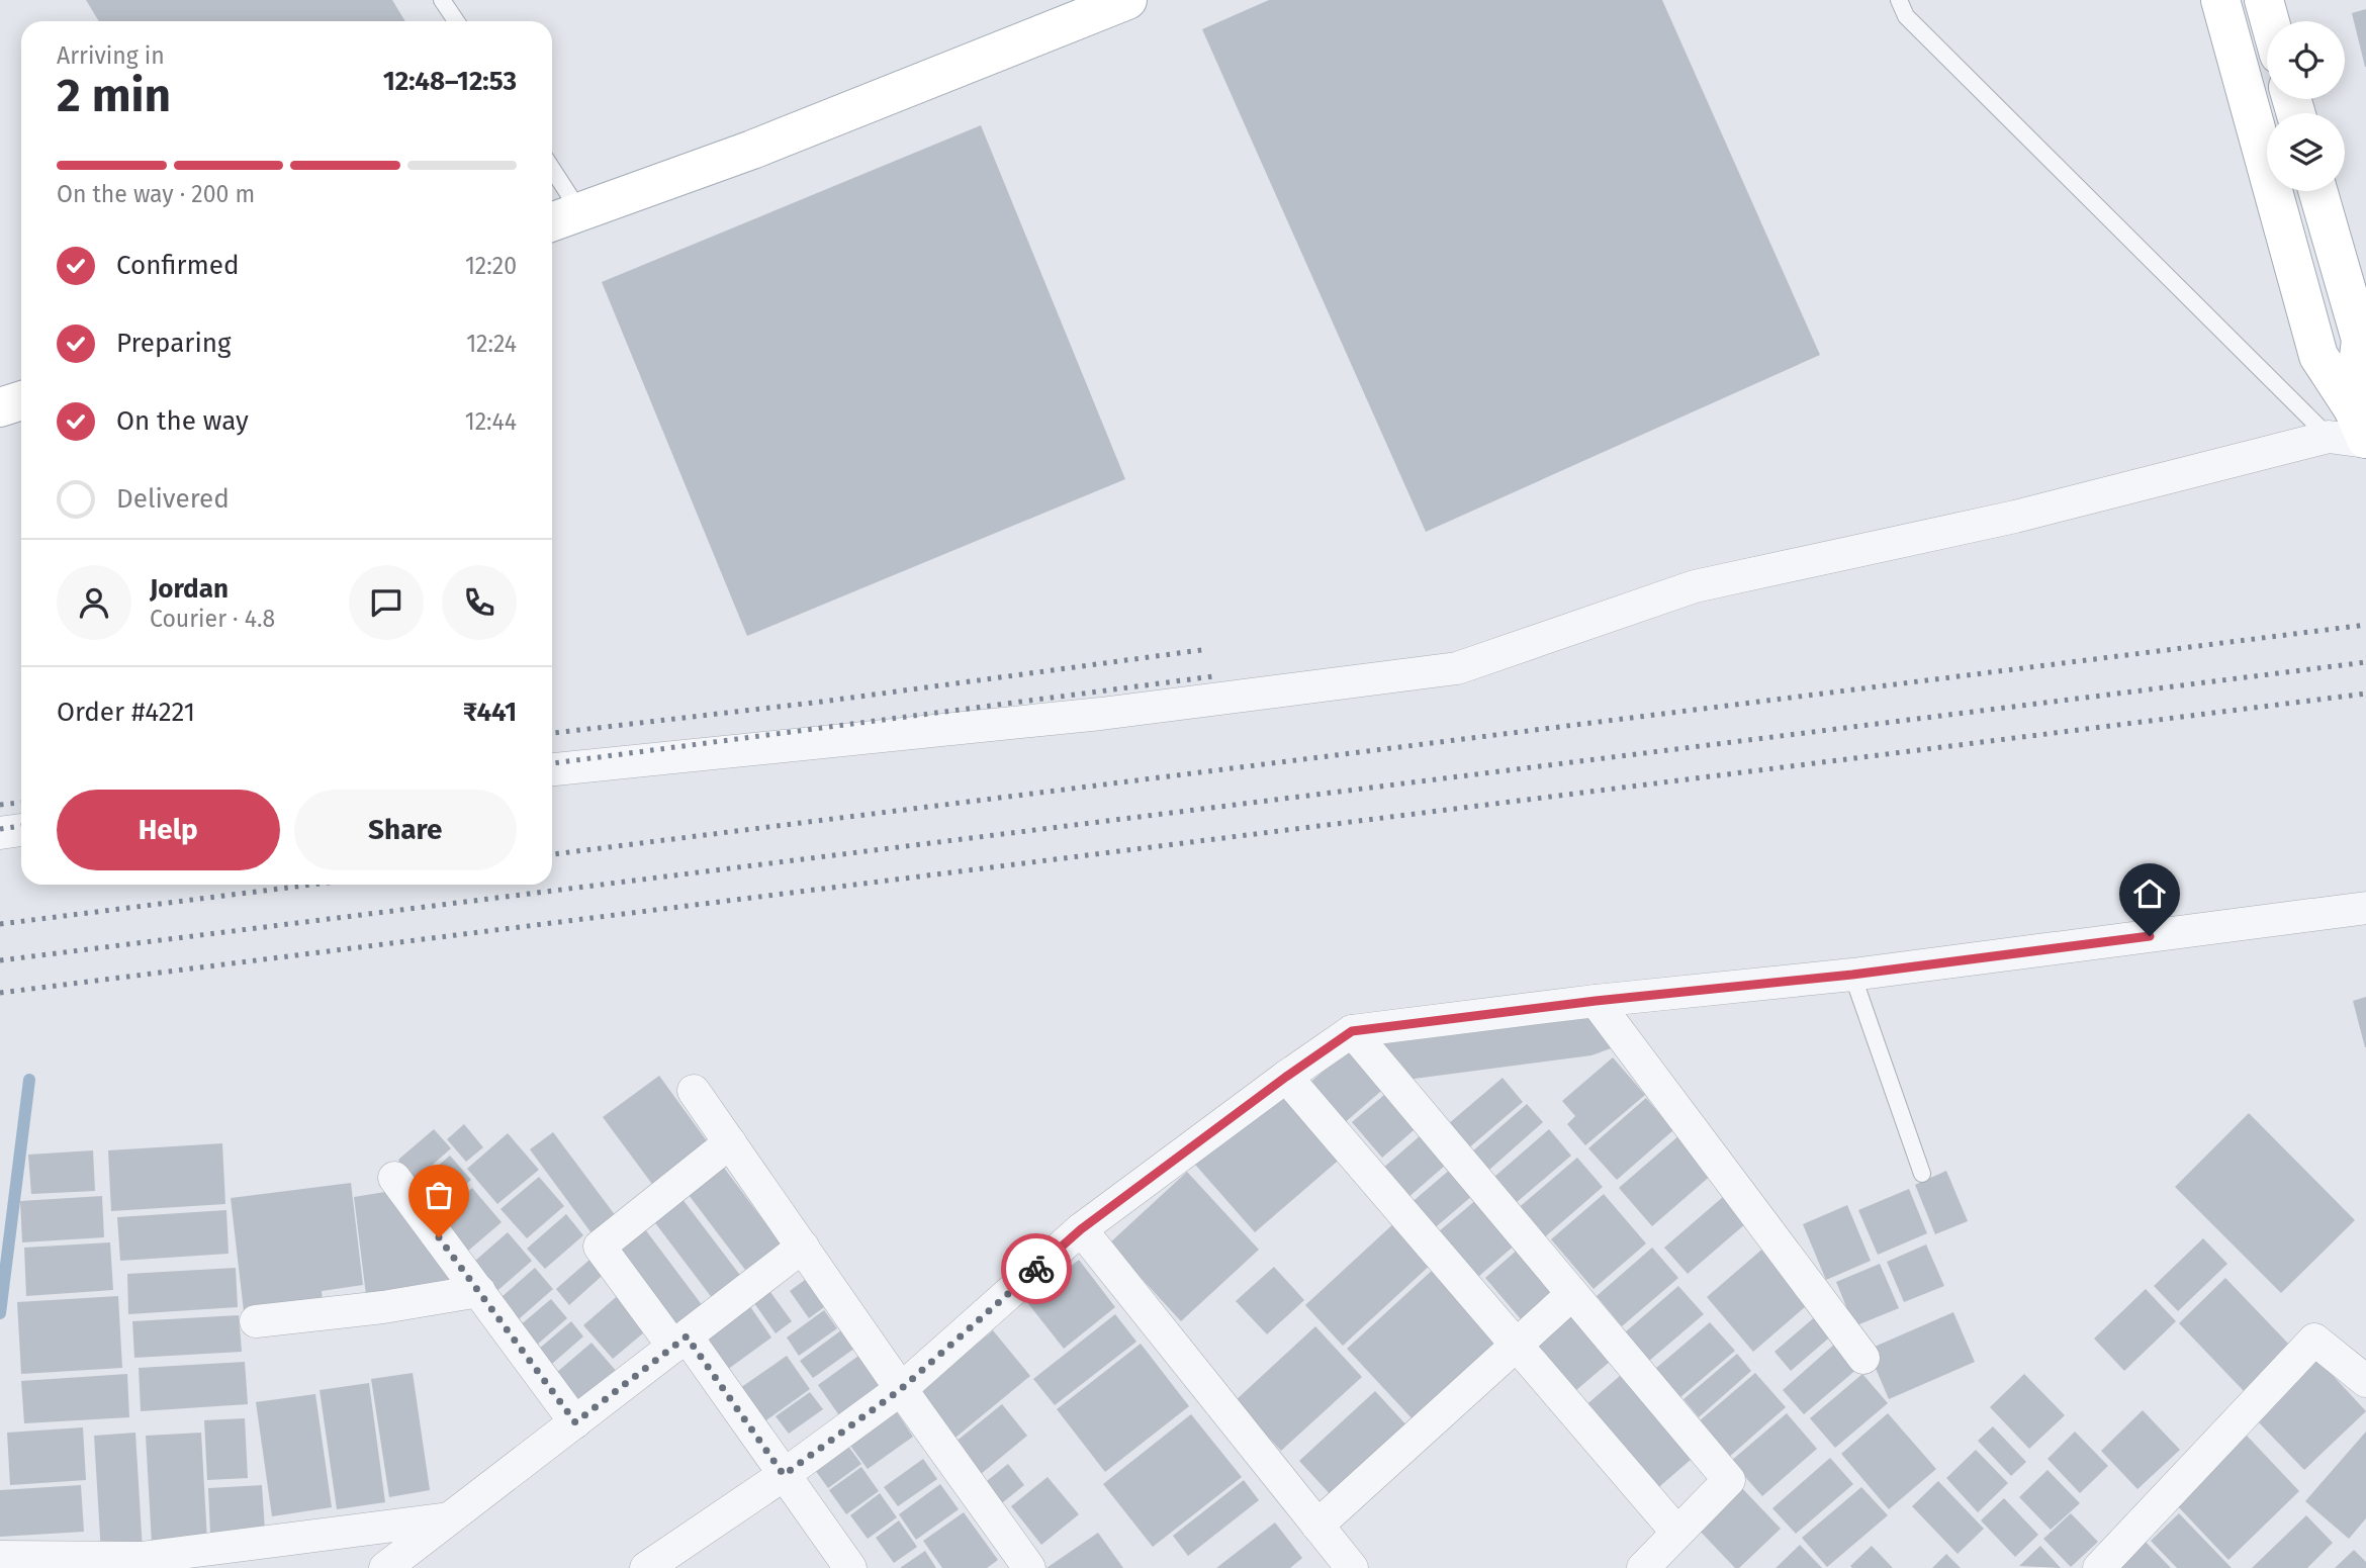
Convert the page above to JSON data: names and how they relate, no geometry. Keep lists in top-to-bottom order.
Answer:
{
  "page": {
    "heading": ["2 min", "Arriving in", "12:48–12:53"],
    "panel": [
      "Jordan",
      "Courier · 4.8",
      "Order #4221",
      "₹441"
    ],
    "bar": "On the way · 200 m",
    "list": [
      ["Confirmed", "12:20"],
      ["Preparing", "12:24"],
      ["On the way", "12:44"],
      "Delivered"
    ],
    "buttons": ["Help", "Share"]
  }
}
